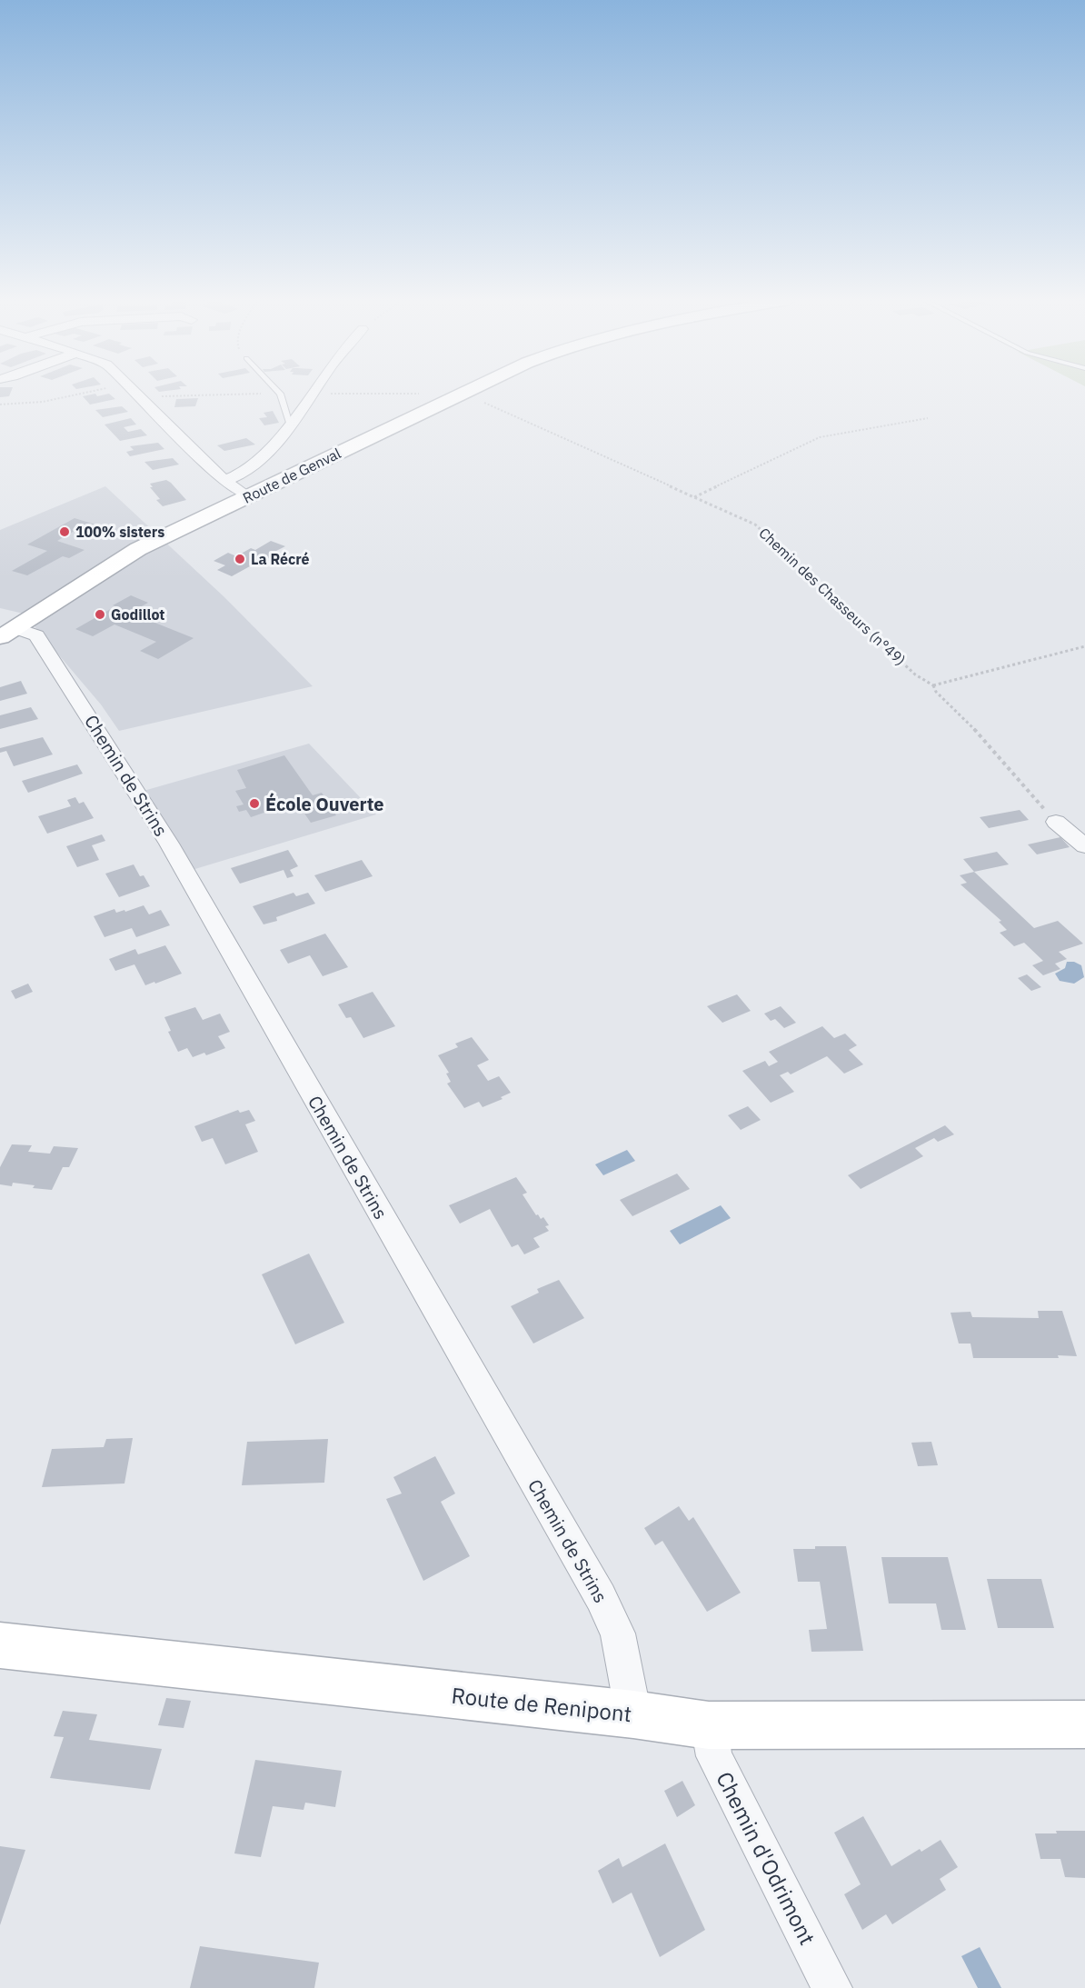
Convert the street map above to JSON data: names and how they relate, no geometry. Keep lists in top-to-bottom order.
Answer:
{
  "streets": {
    "main road": ["Route de Genval", "Route de Renipont"],
    "street": ["Chemin de Strins", "Chemin d'Odrimont"],
    "path": ["Chemin des Chasseurs (n°49)"]
  },
  "crossings": [
    ["Route de Genval", "Chemin des Chasseurs (n°49)"],
    ["Route de Genval", "Chemin de Strins"],
    ["Chemin de Strins", "Route de Renipont"],
    ["Route de Renipont", "Chemin d'Odrimont"]
  ],
  "places": [
    "100% sisters",
    "La Récré",
    "Godillot",
    "École Ouverte"
  ]
}
